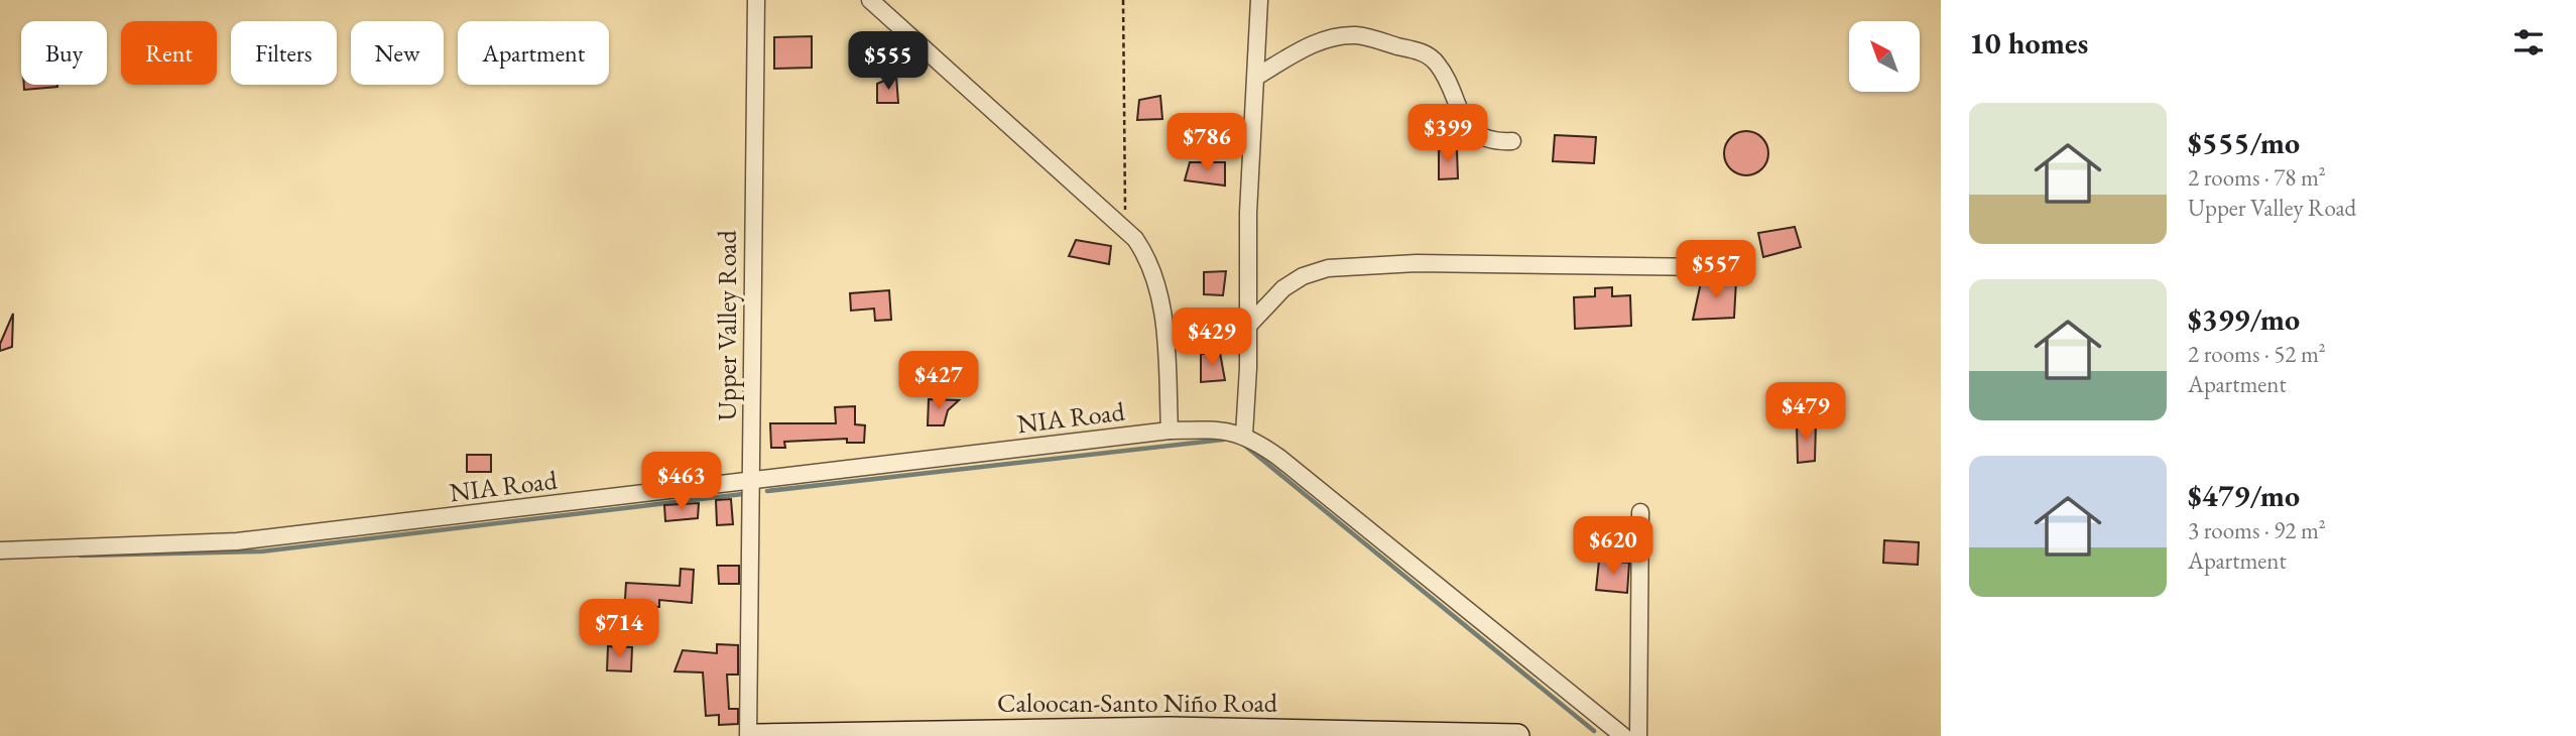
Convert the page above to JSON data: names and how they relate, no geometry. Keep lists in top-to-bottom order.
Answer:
{
  "streets": {
    "street": ["Upper Valley Road", "NIA Road", "Caloocan-Santo Niño Road"]
  },
  "crossings": [
    ["Upper Valley Road", "NIA Road"]
  ],
  "north": "top left",
  "page": {
    "heading": "10 homes",
    "chip": [
      "Buy",
      "Rent",
      "Filters",
      "New",
      "Apartment"
    ],
    "price": [
      "$555",
      "$399",
      "$786",
      "$557",
      "$429",
      "$427",
      "$479",
      "$463",
      "$620",
      "$714"
    ],
    "list": [
      {
        "name": "$555/mo",
        "note": "2 rooms · 78 m² · Upper Valley Road"
      },
      {
        "name": "$399/mo",
        "note": "2 rooms · 52 m² · Apartment"
      },
      {
        "name": "$479/mo",
        "note": "3 rooms · 92 m² · Apartment"
      }
    ]
  }
}
